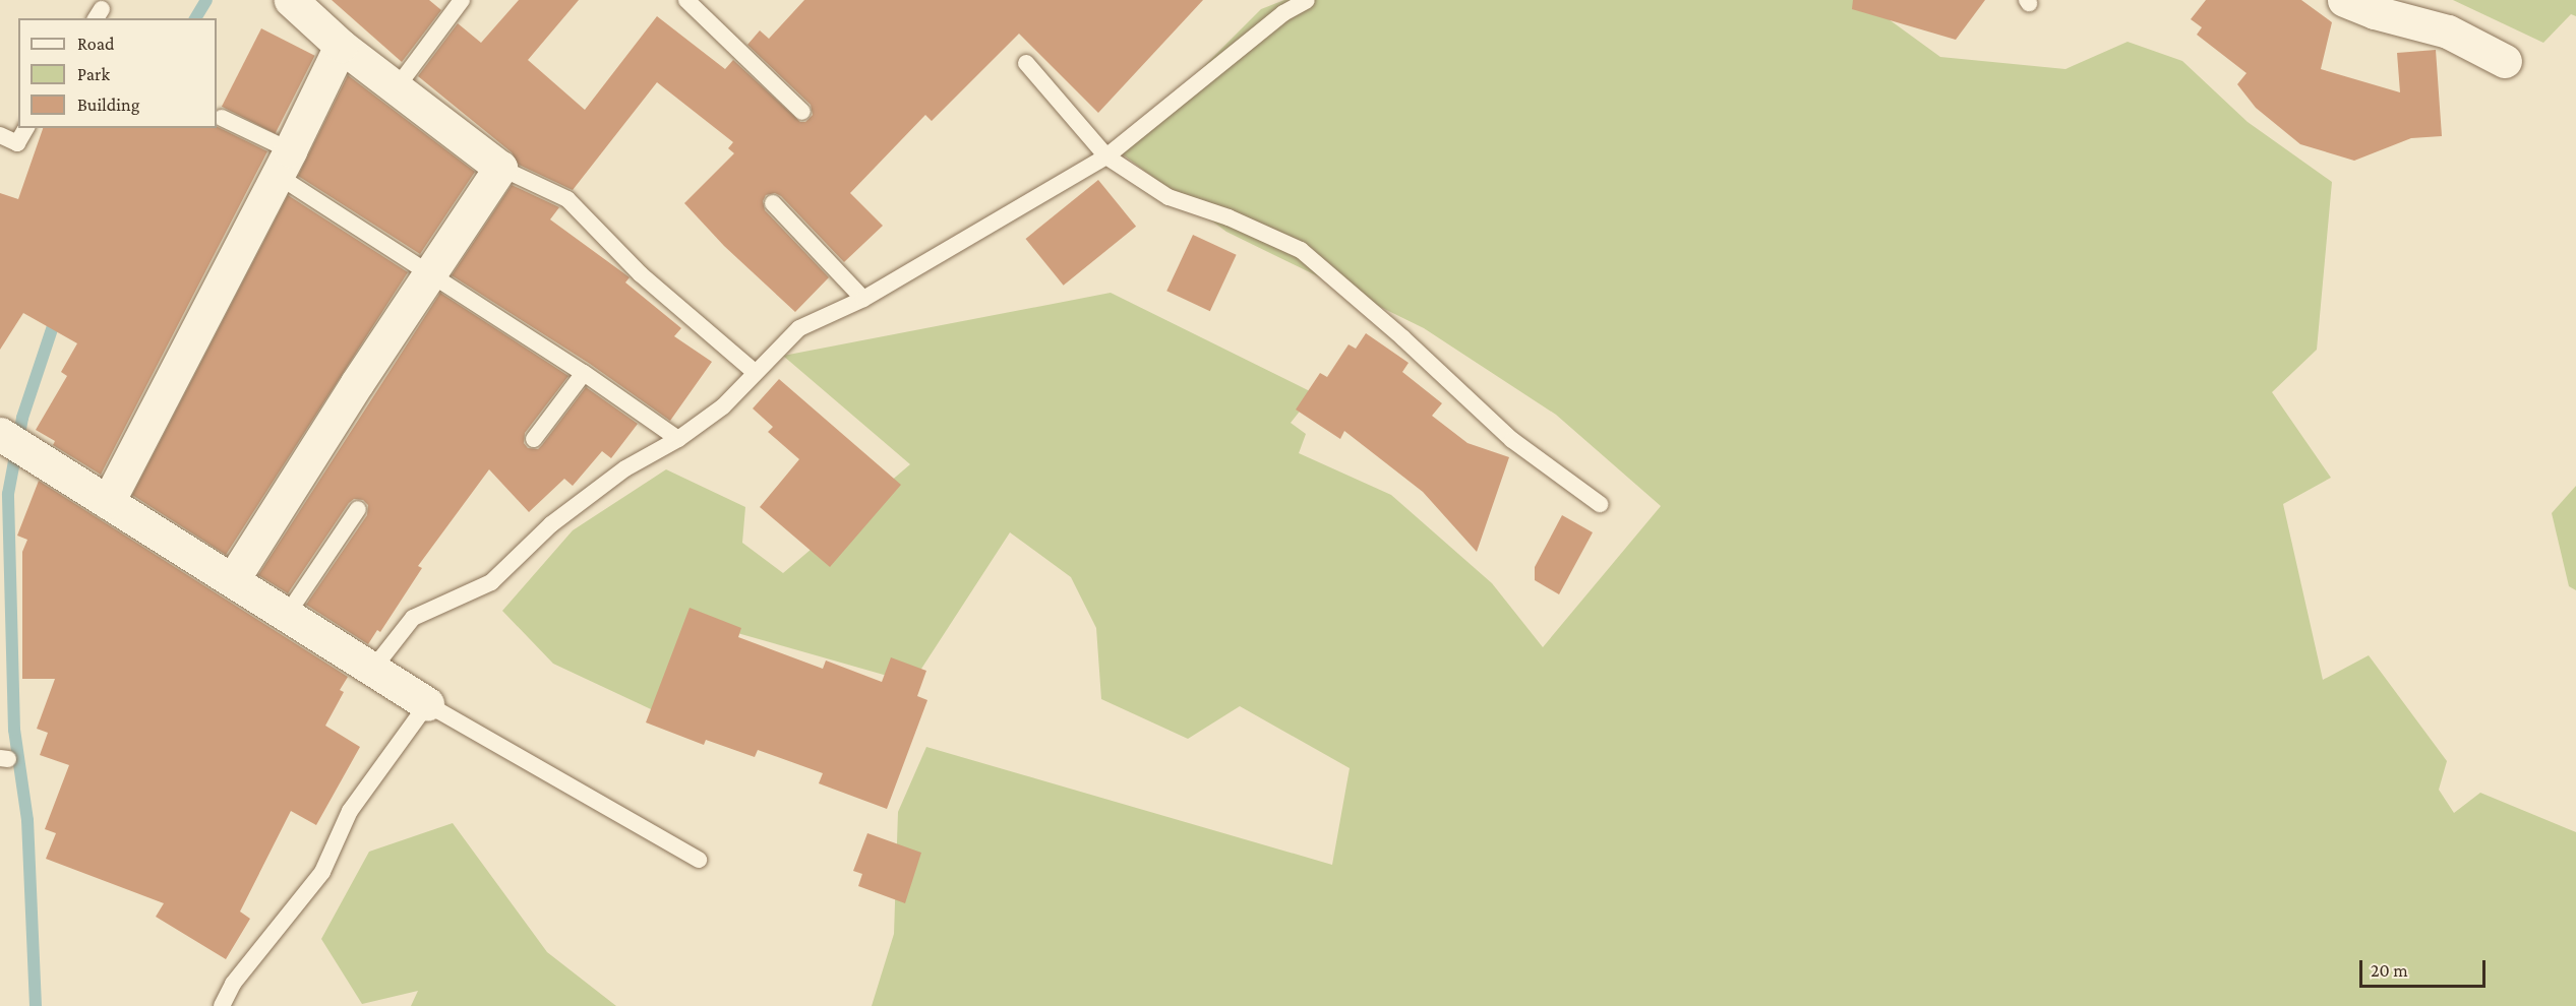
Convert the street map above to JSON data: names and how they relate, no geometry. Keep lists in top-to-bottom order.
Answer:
{
  "legend": ["Road", "Park", "Building"],
  "scale_bar": "20 m"
}
